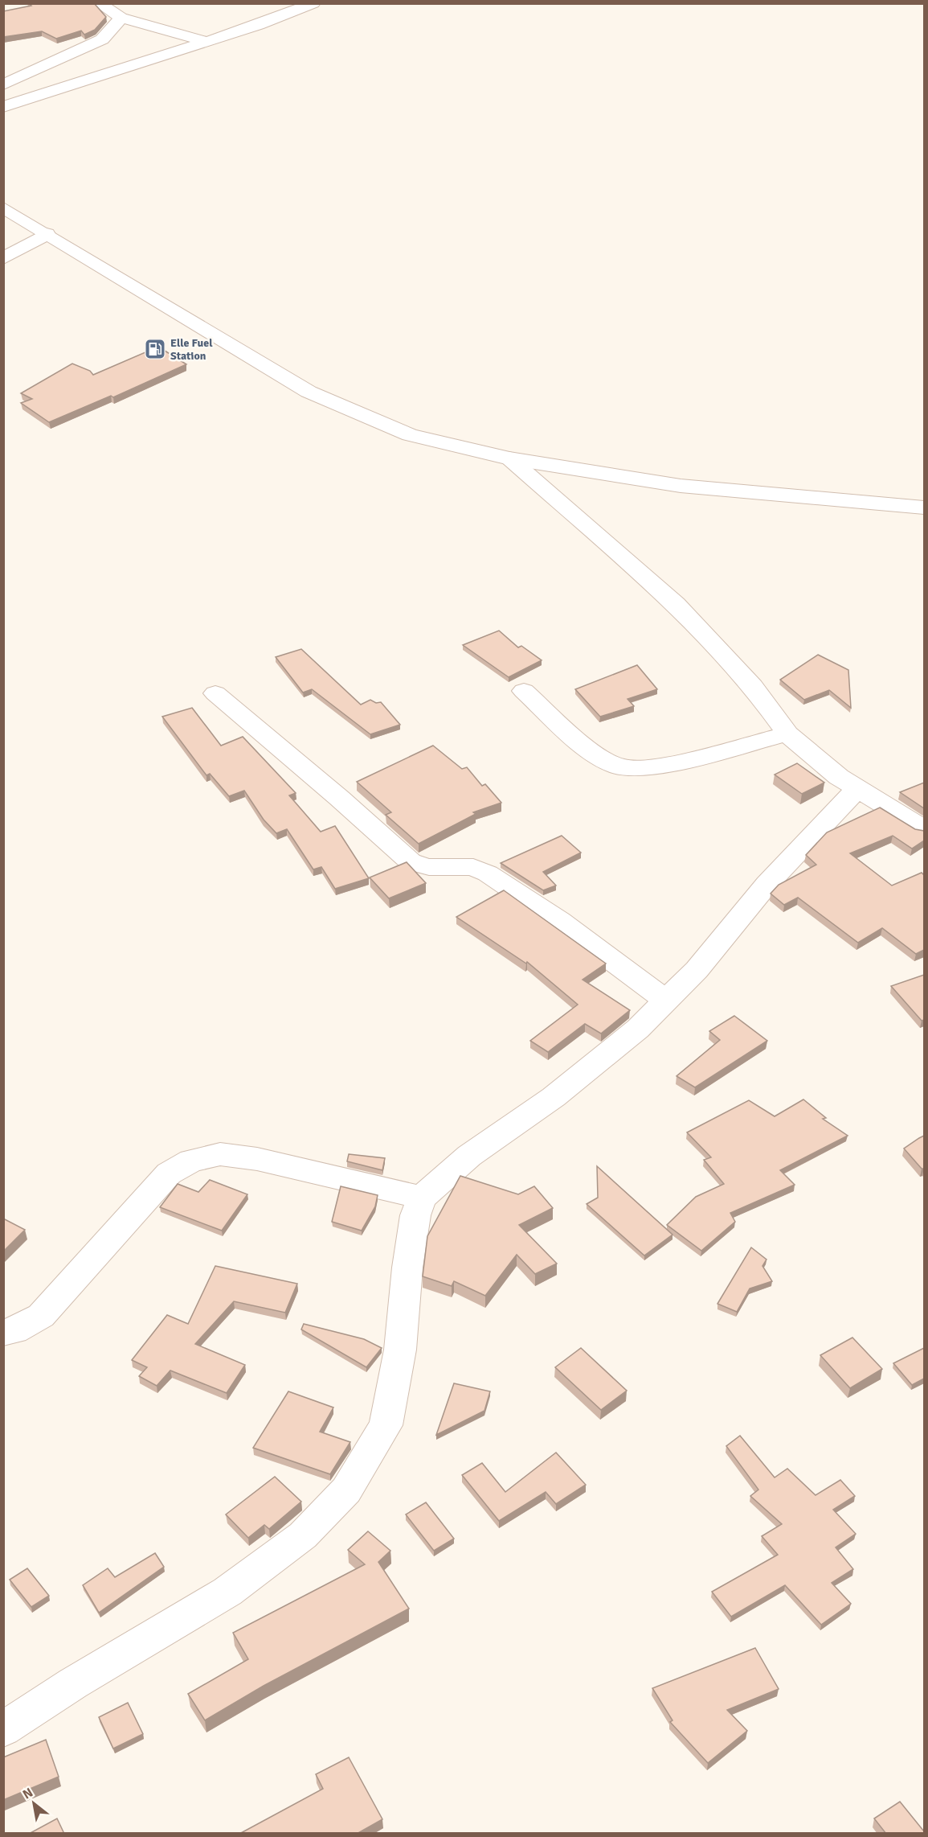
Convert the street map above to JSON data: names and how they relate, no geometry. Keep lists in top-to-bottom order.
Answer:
{
  "places": {
    "fuel station": ["Elle Fuel Station"]
  },
  "north": "top left"
}
